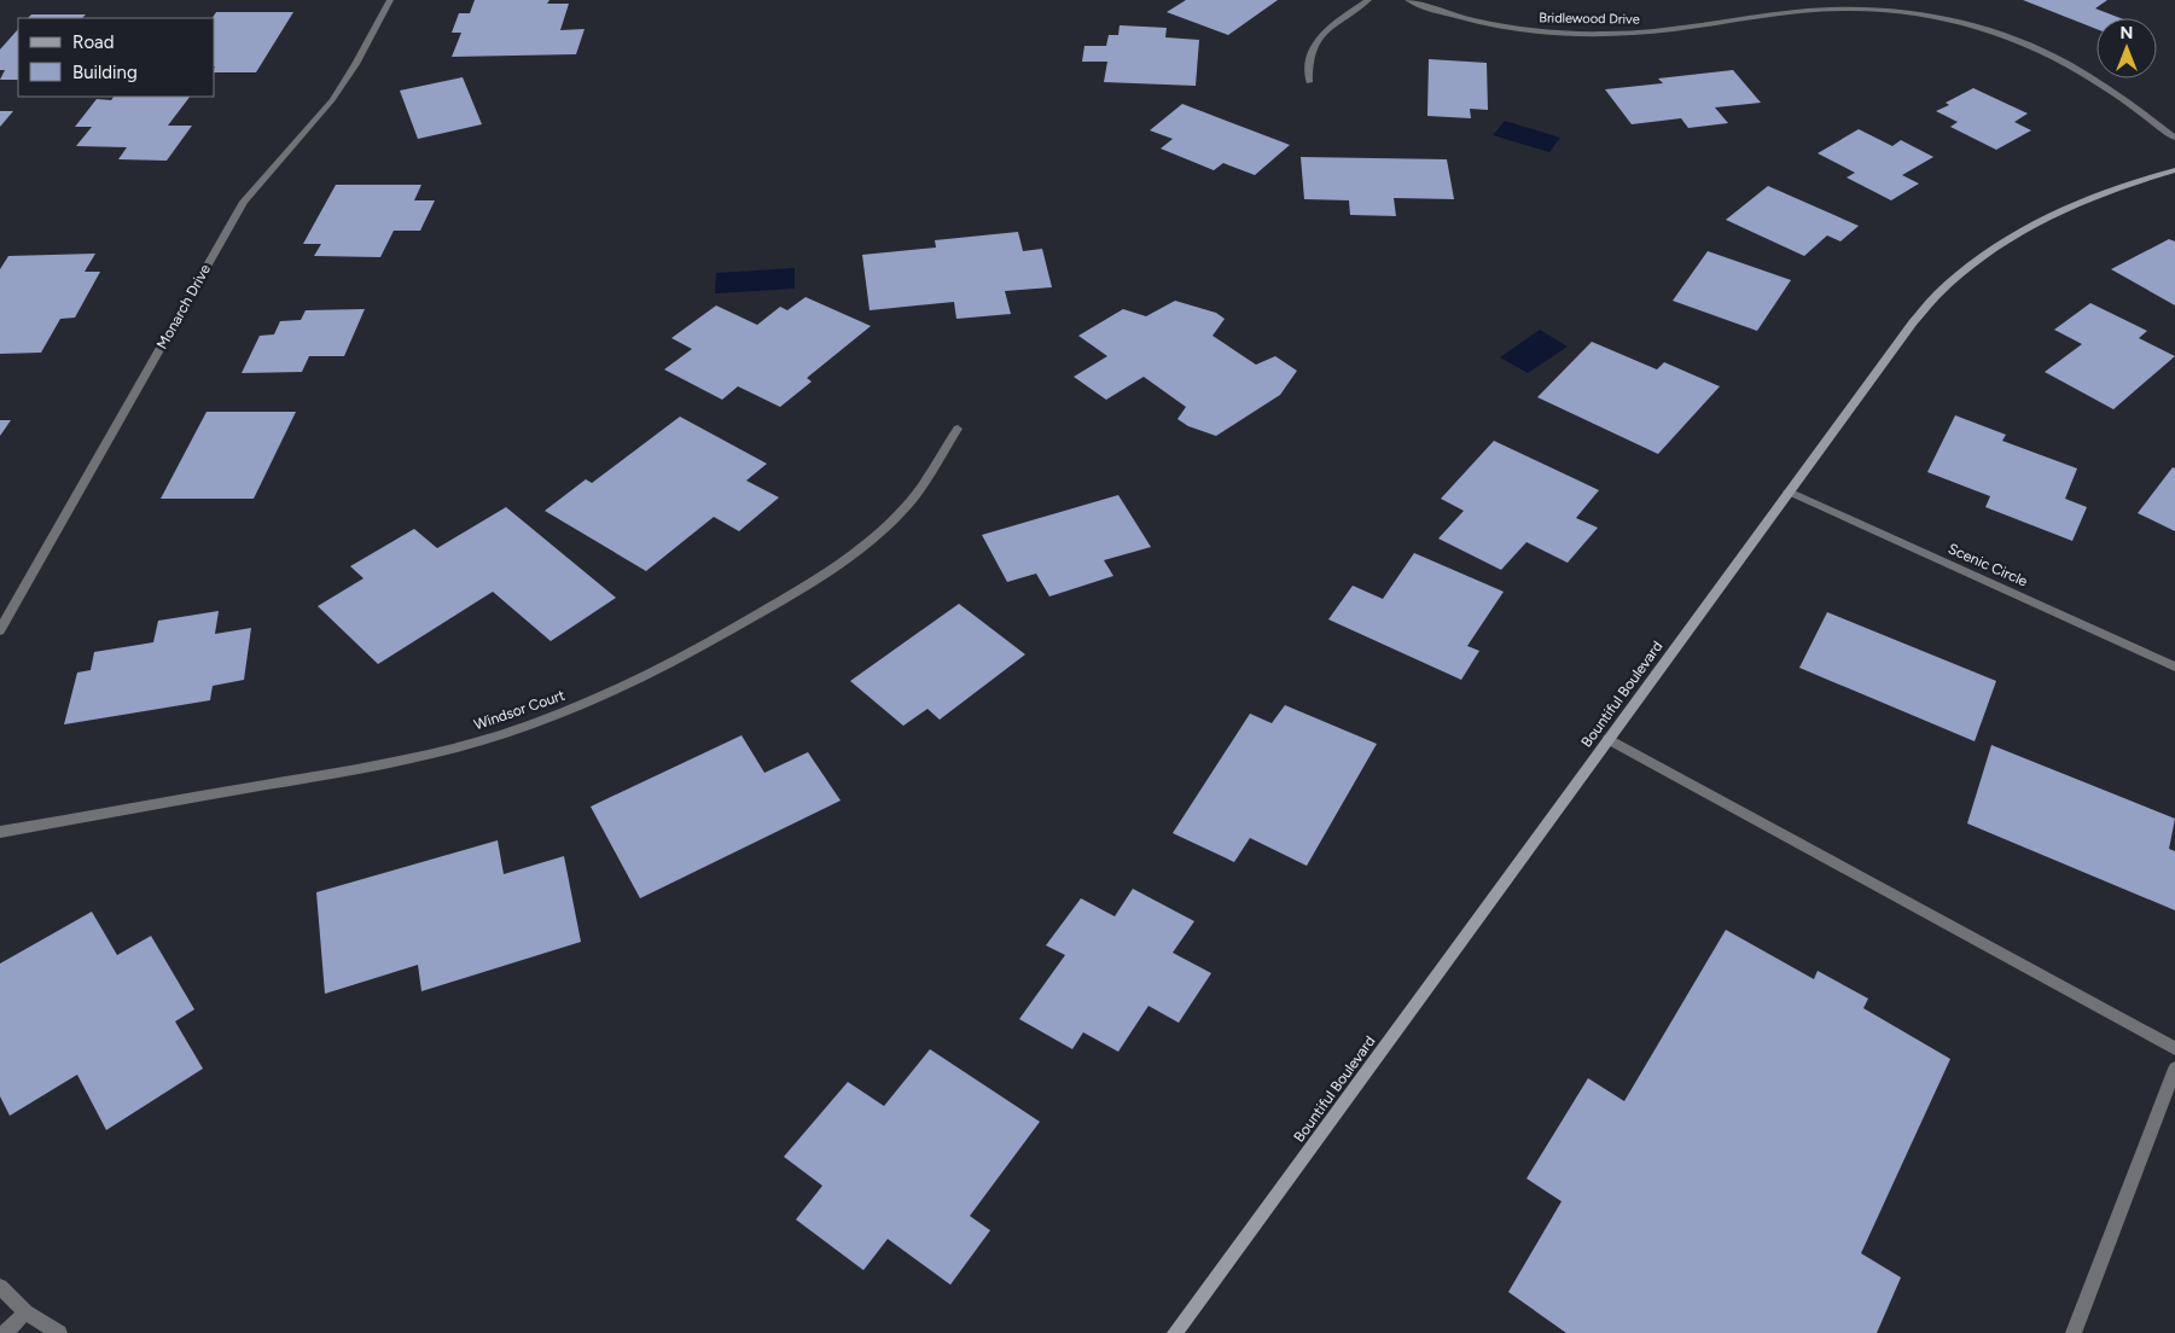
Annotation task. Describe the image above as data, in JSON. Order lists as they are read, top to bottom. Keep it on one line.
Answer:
{"streets":{"main road":["Bountiful Boulevard"],"street":["Bridlewood Drive","Monarch Drive","Scenic Circle","Windsor Court"]},"crossings":[["Scenic Circle","Bountiful Boulevard"]],"legend":["Road","Building"],"north":"top"}
